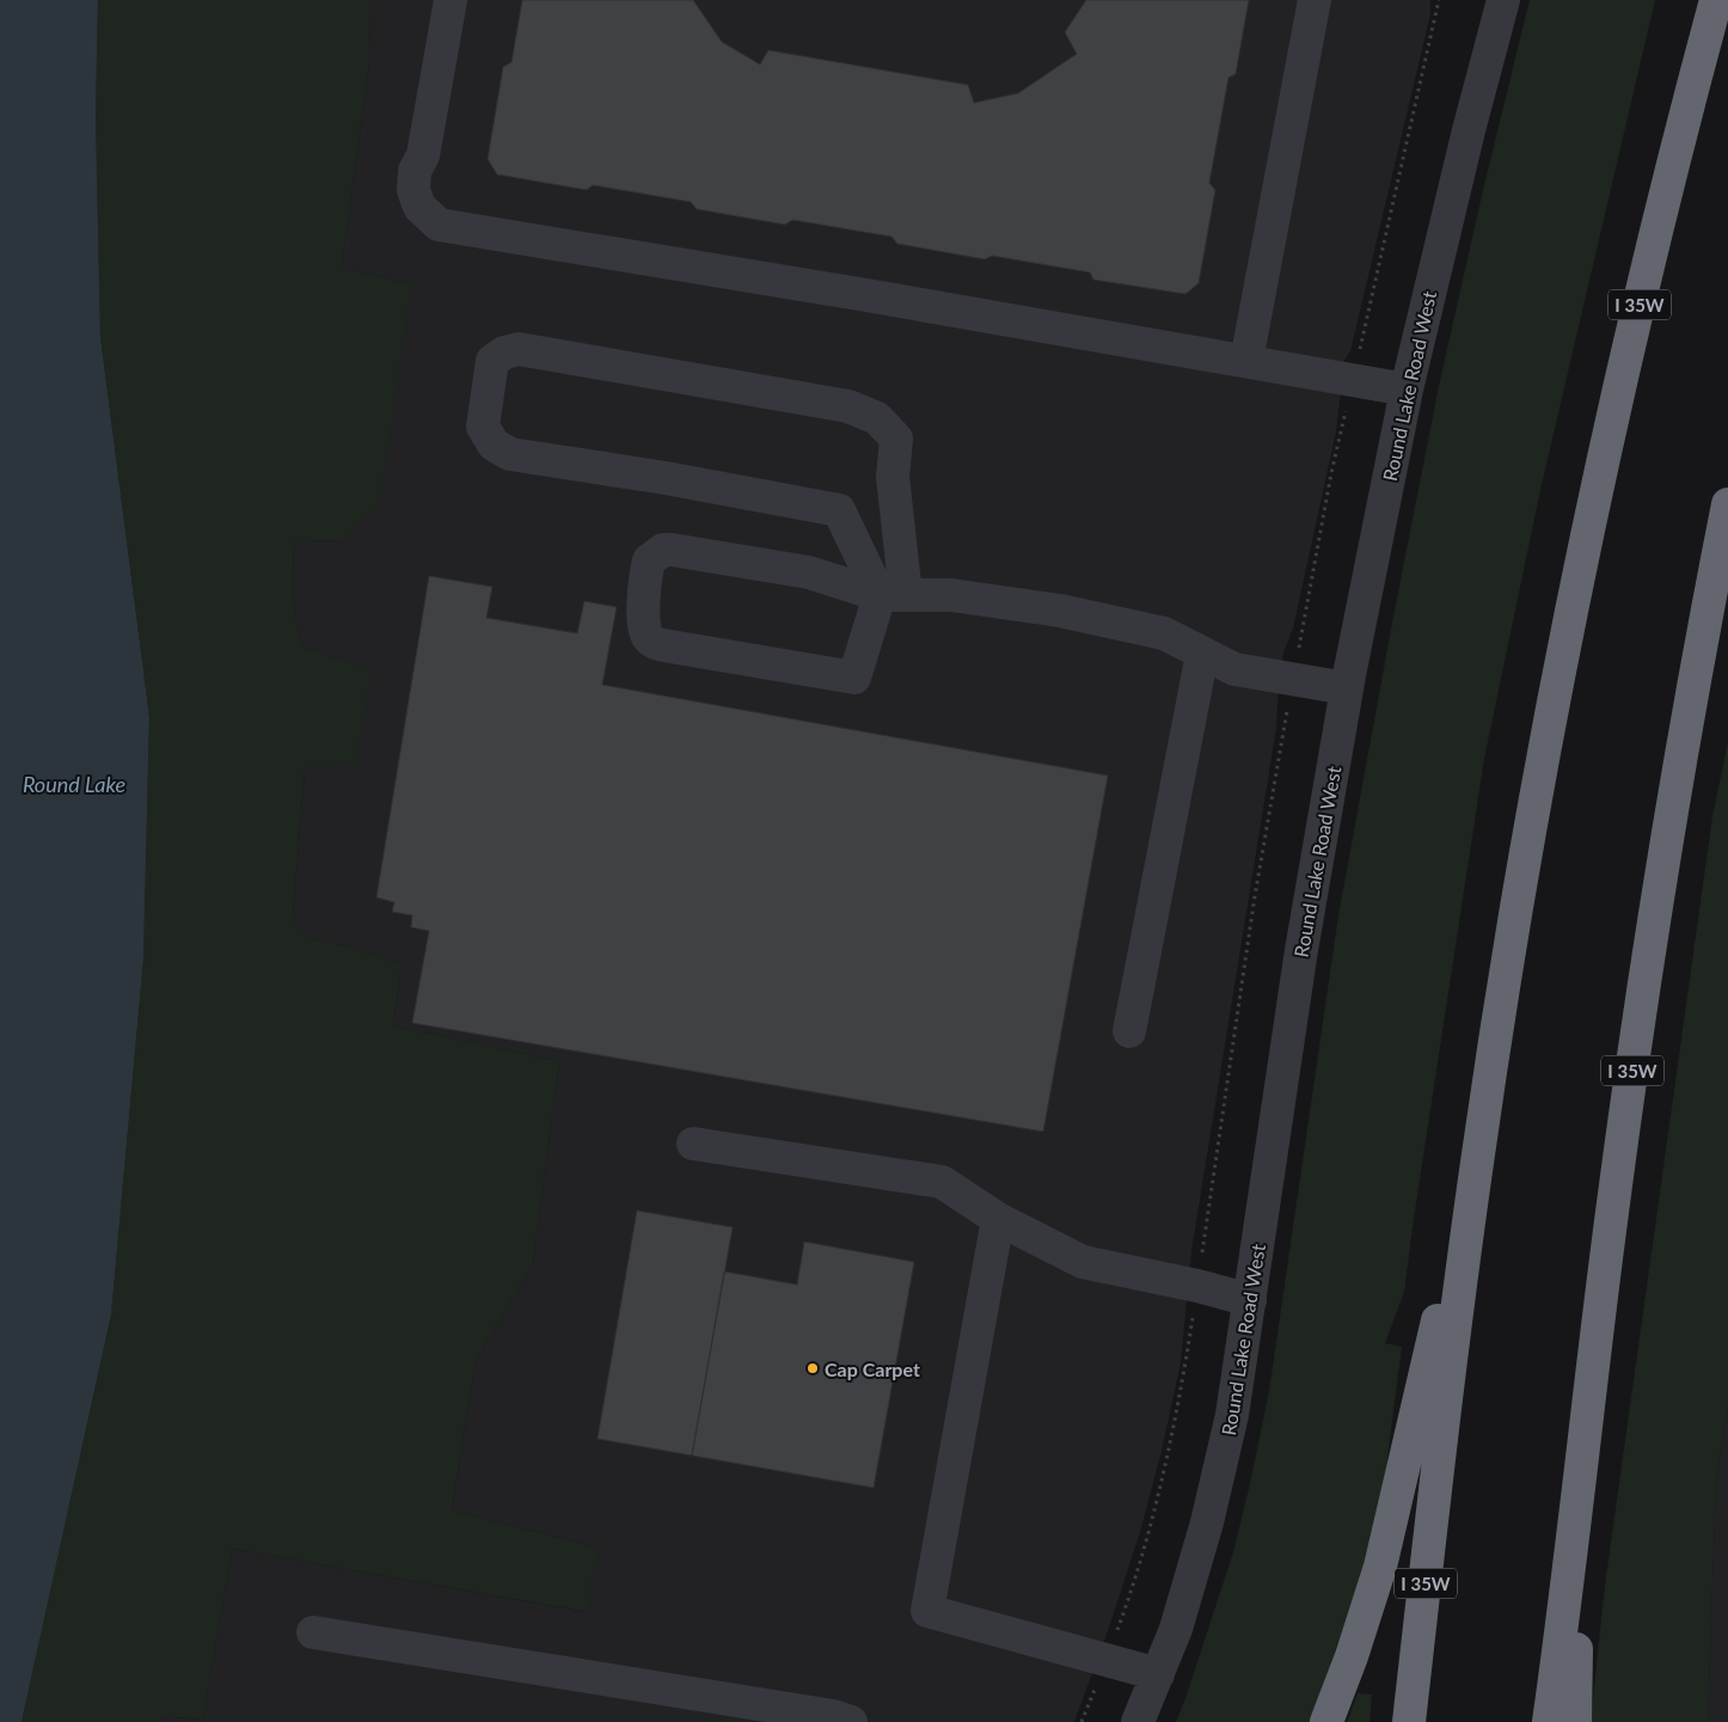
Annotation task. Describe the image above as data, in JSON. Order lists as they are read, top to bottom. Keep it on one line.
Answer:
{"streets":{"highway":["I 35W"],"street":["Round Lake Road West"]},"water":["Round Lake"],"places":["Cap Carpet"]}
